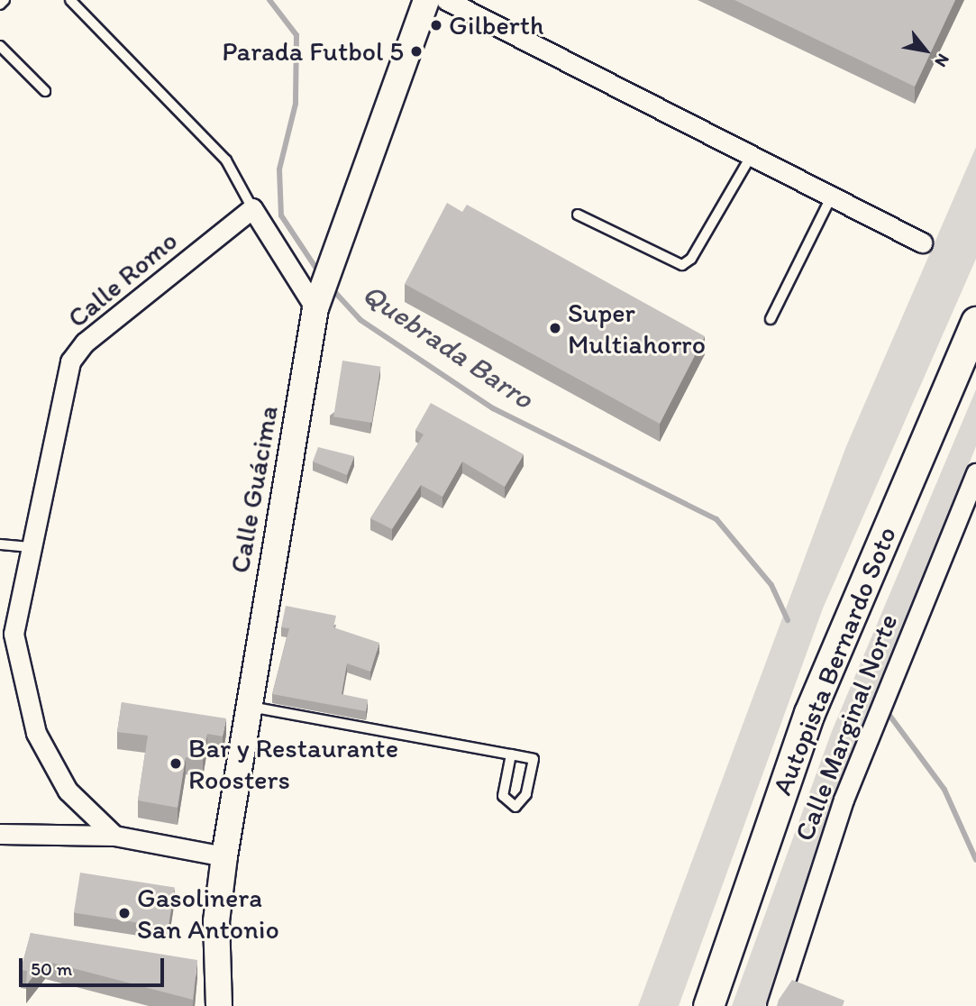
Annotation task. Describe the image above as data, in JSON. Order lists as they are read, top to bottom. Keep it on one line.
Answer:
{"streets":{"highway":["Autopista Bernardo Soto"],"main road":["Calle Guácima"],"street":["Calle Romo","Calle Marginal Norte"]},"water":["Quebrada Barro"],"places":["Gilberth","Parada Futbol 5","Super Multiahorro","Bar y Restaurante Roosters","Gasolinera San Antonio"],"scale_bar":"50 m","north":"bottom right"}
